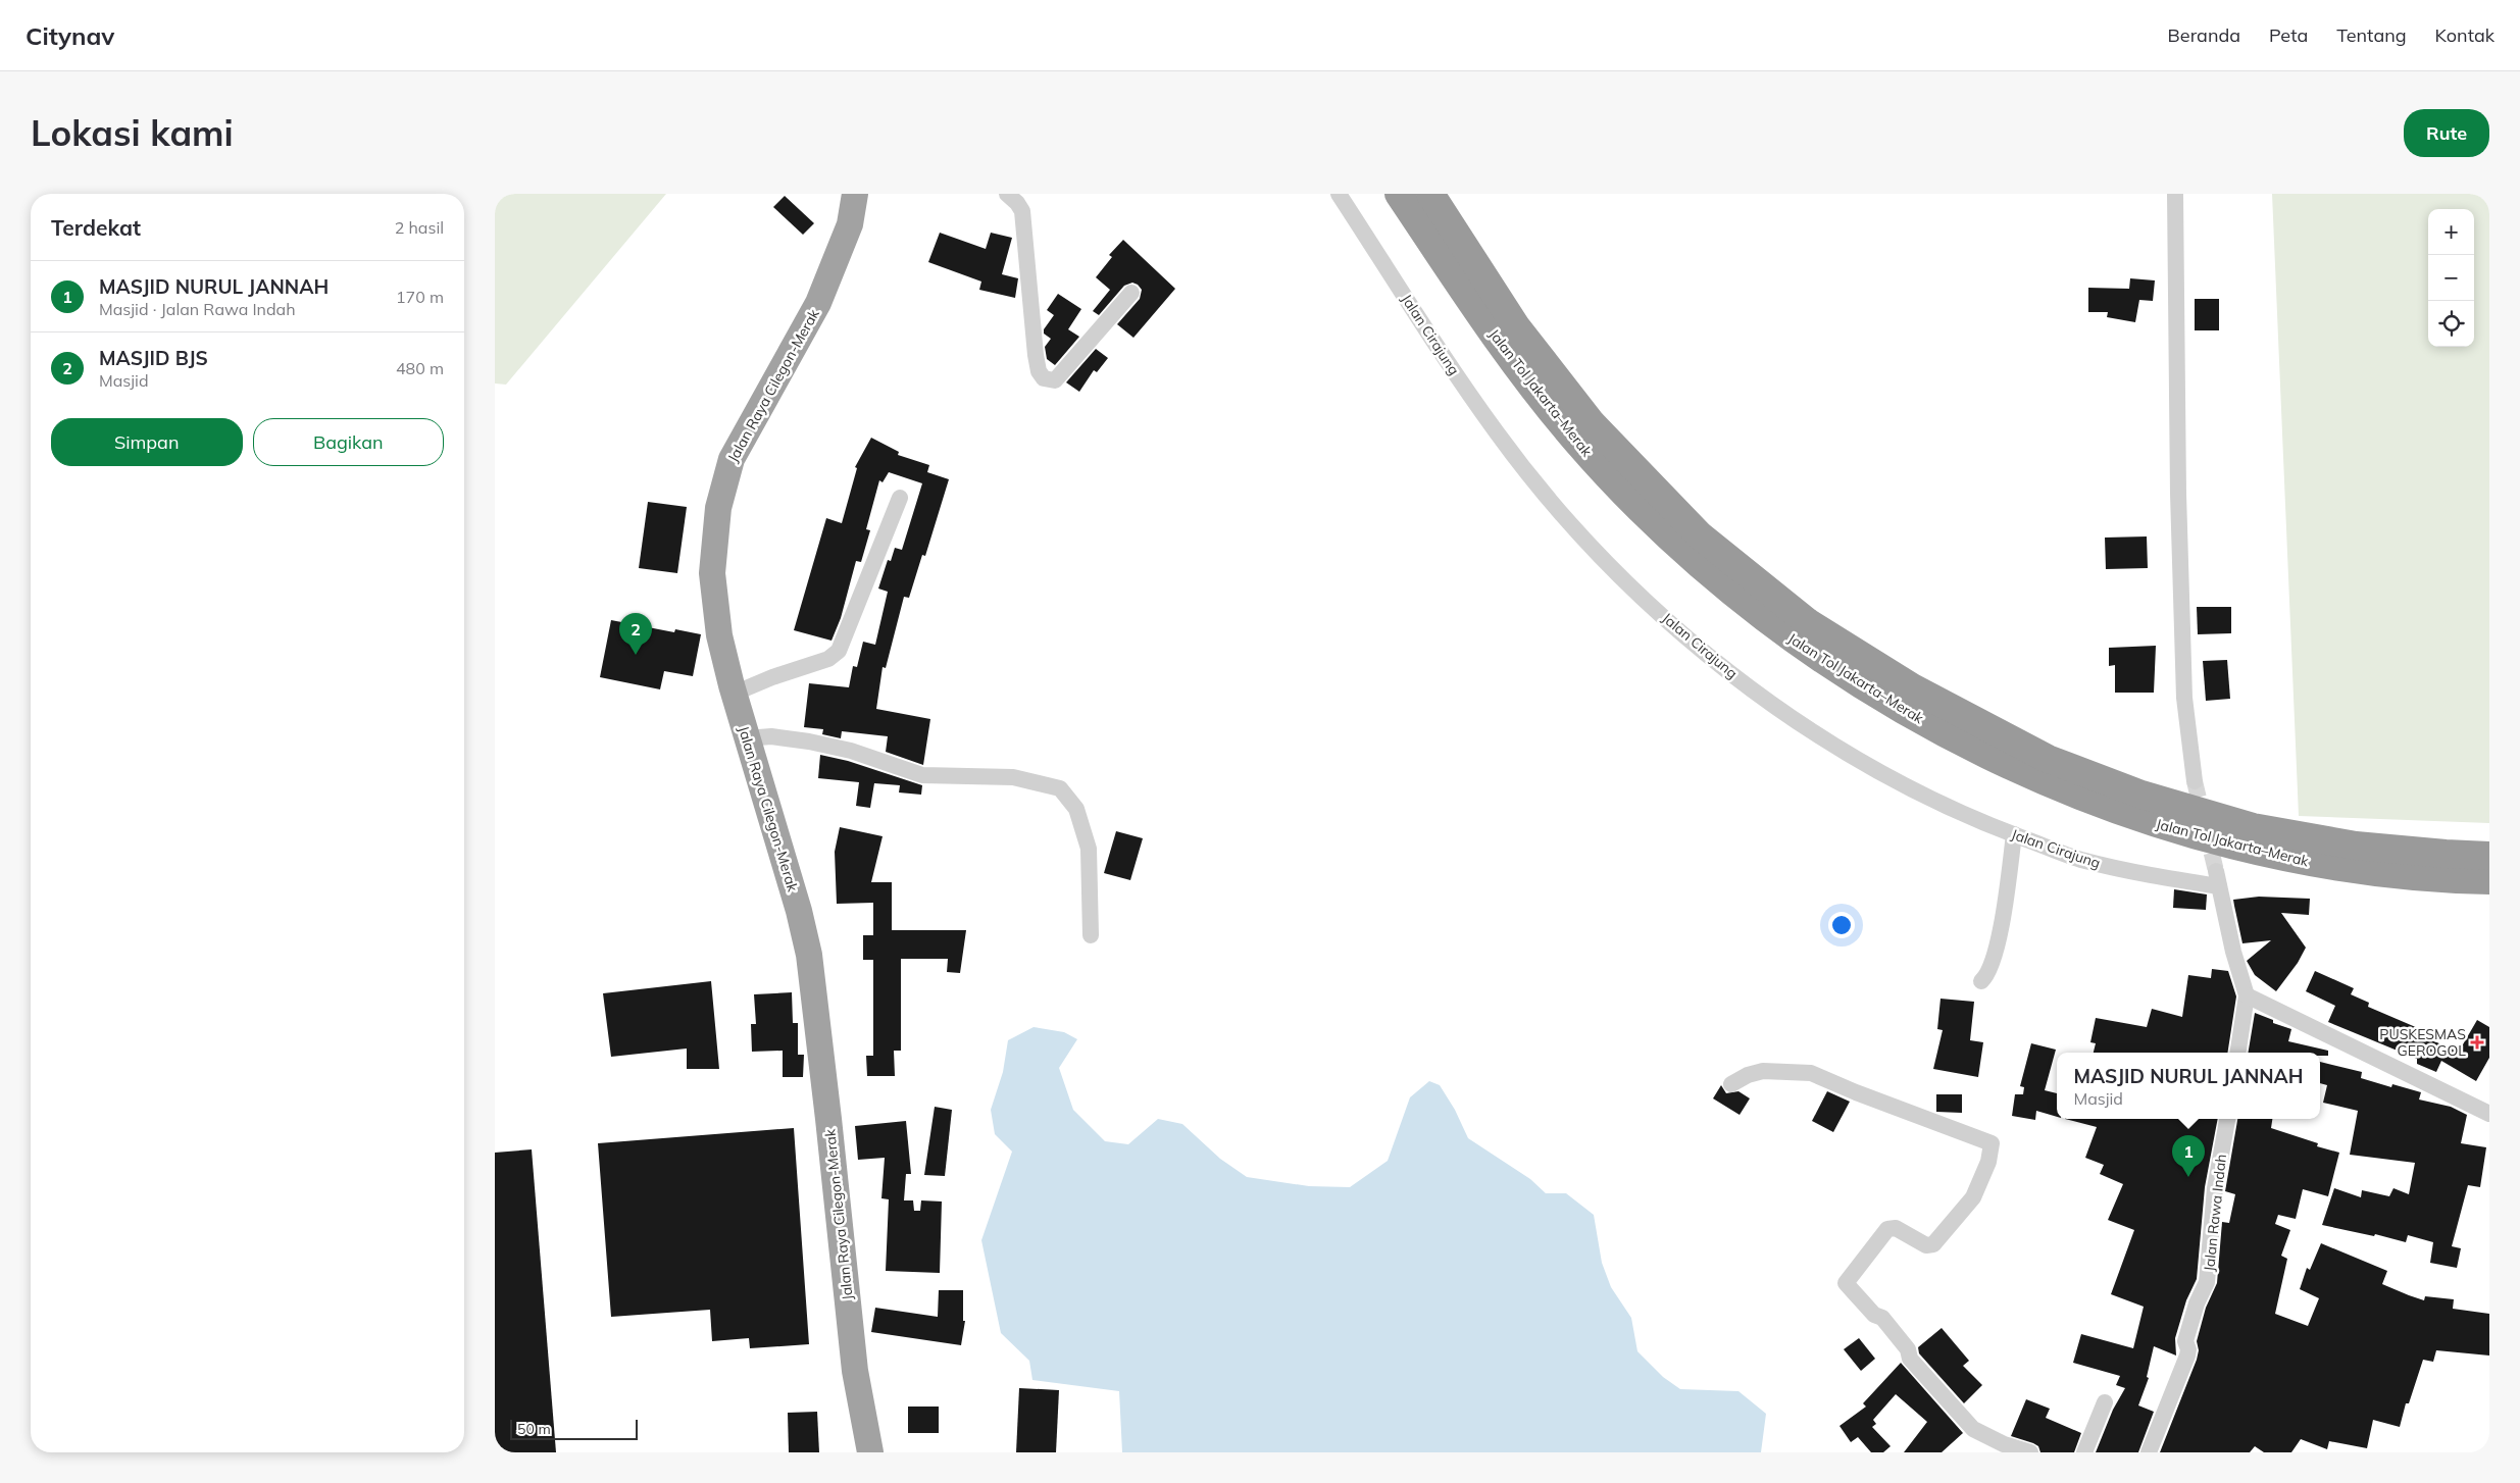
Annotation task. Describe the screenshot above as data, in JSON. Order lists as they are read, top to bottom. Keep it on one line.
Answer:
{"streets":{"highway":["Jalan Raya Cilegon-Merak","Jalan Tol Jakarta–Merak"],"street":["Jalan Cirajung","Jalan Rawa Indah"]},"places":{"health":["PUSKESMAS GEROGOL"]},"scale_bar":"50 m","page":{"header":"Citynav","nav":["Beranda","Peta","Tentang","Kontak"],"buttons":["Rute",["Simpan","Bagikan"]],"title":"Lokasi kami","heading":["Terdekat","2 hasil"],"map_buttons":["+","−"],"list":[{"mark":"1","name":"MASJID NURUL JANNAH","note":"Masjid · Jalan Rawa Indah","value":"170 m"},{"mark":"2","name":"MASJID BJS","note":"Masjid","value":"480 m"}],"pins":["2","1"],"popup":["MASJID NURUL JANNAH","Masjid"],"scale":"50 m"}}
